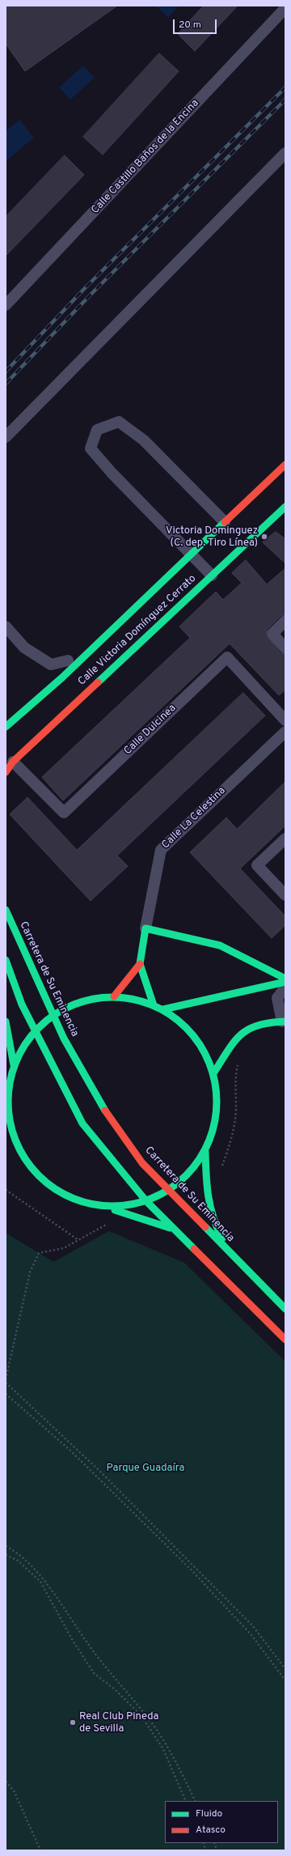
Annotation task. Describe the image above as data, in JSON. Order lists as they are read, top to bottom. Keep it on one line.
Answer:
{"streets":{"main road":["Calle Victoria Domínguez Cerrato","Carretera de Su Eminencia"],"street":["Calle Castillo Baños de la Encina","Calle Dulcinea","Calle La Celestina"]},"crossings":[["Calle Victoria Domínguez Cerrato","Calle Dulcinea"]],"parks":["Parque Guadaíra"],"places":["Victoria Dominguez (C. dep. Tiro Línea)","Real Club Pineda de Sevilla"],"legend":["Fluido","Atasco"],"scale_bar":"20 m"}
